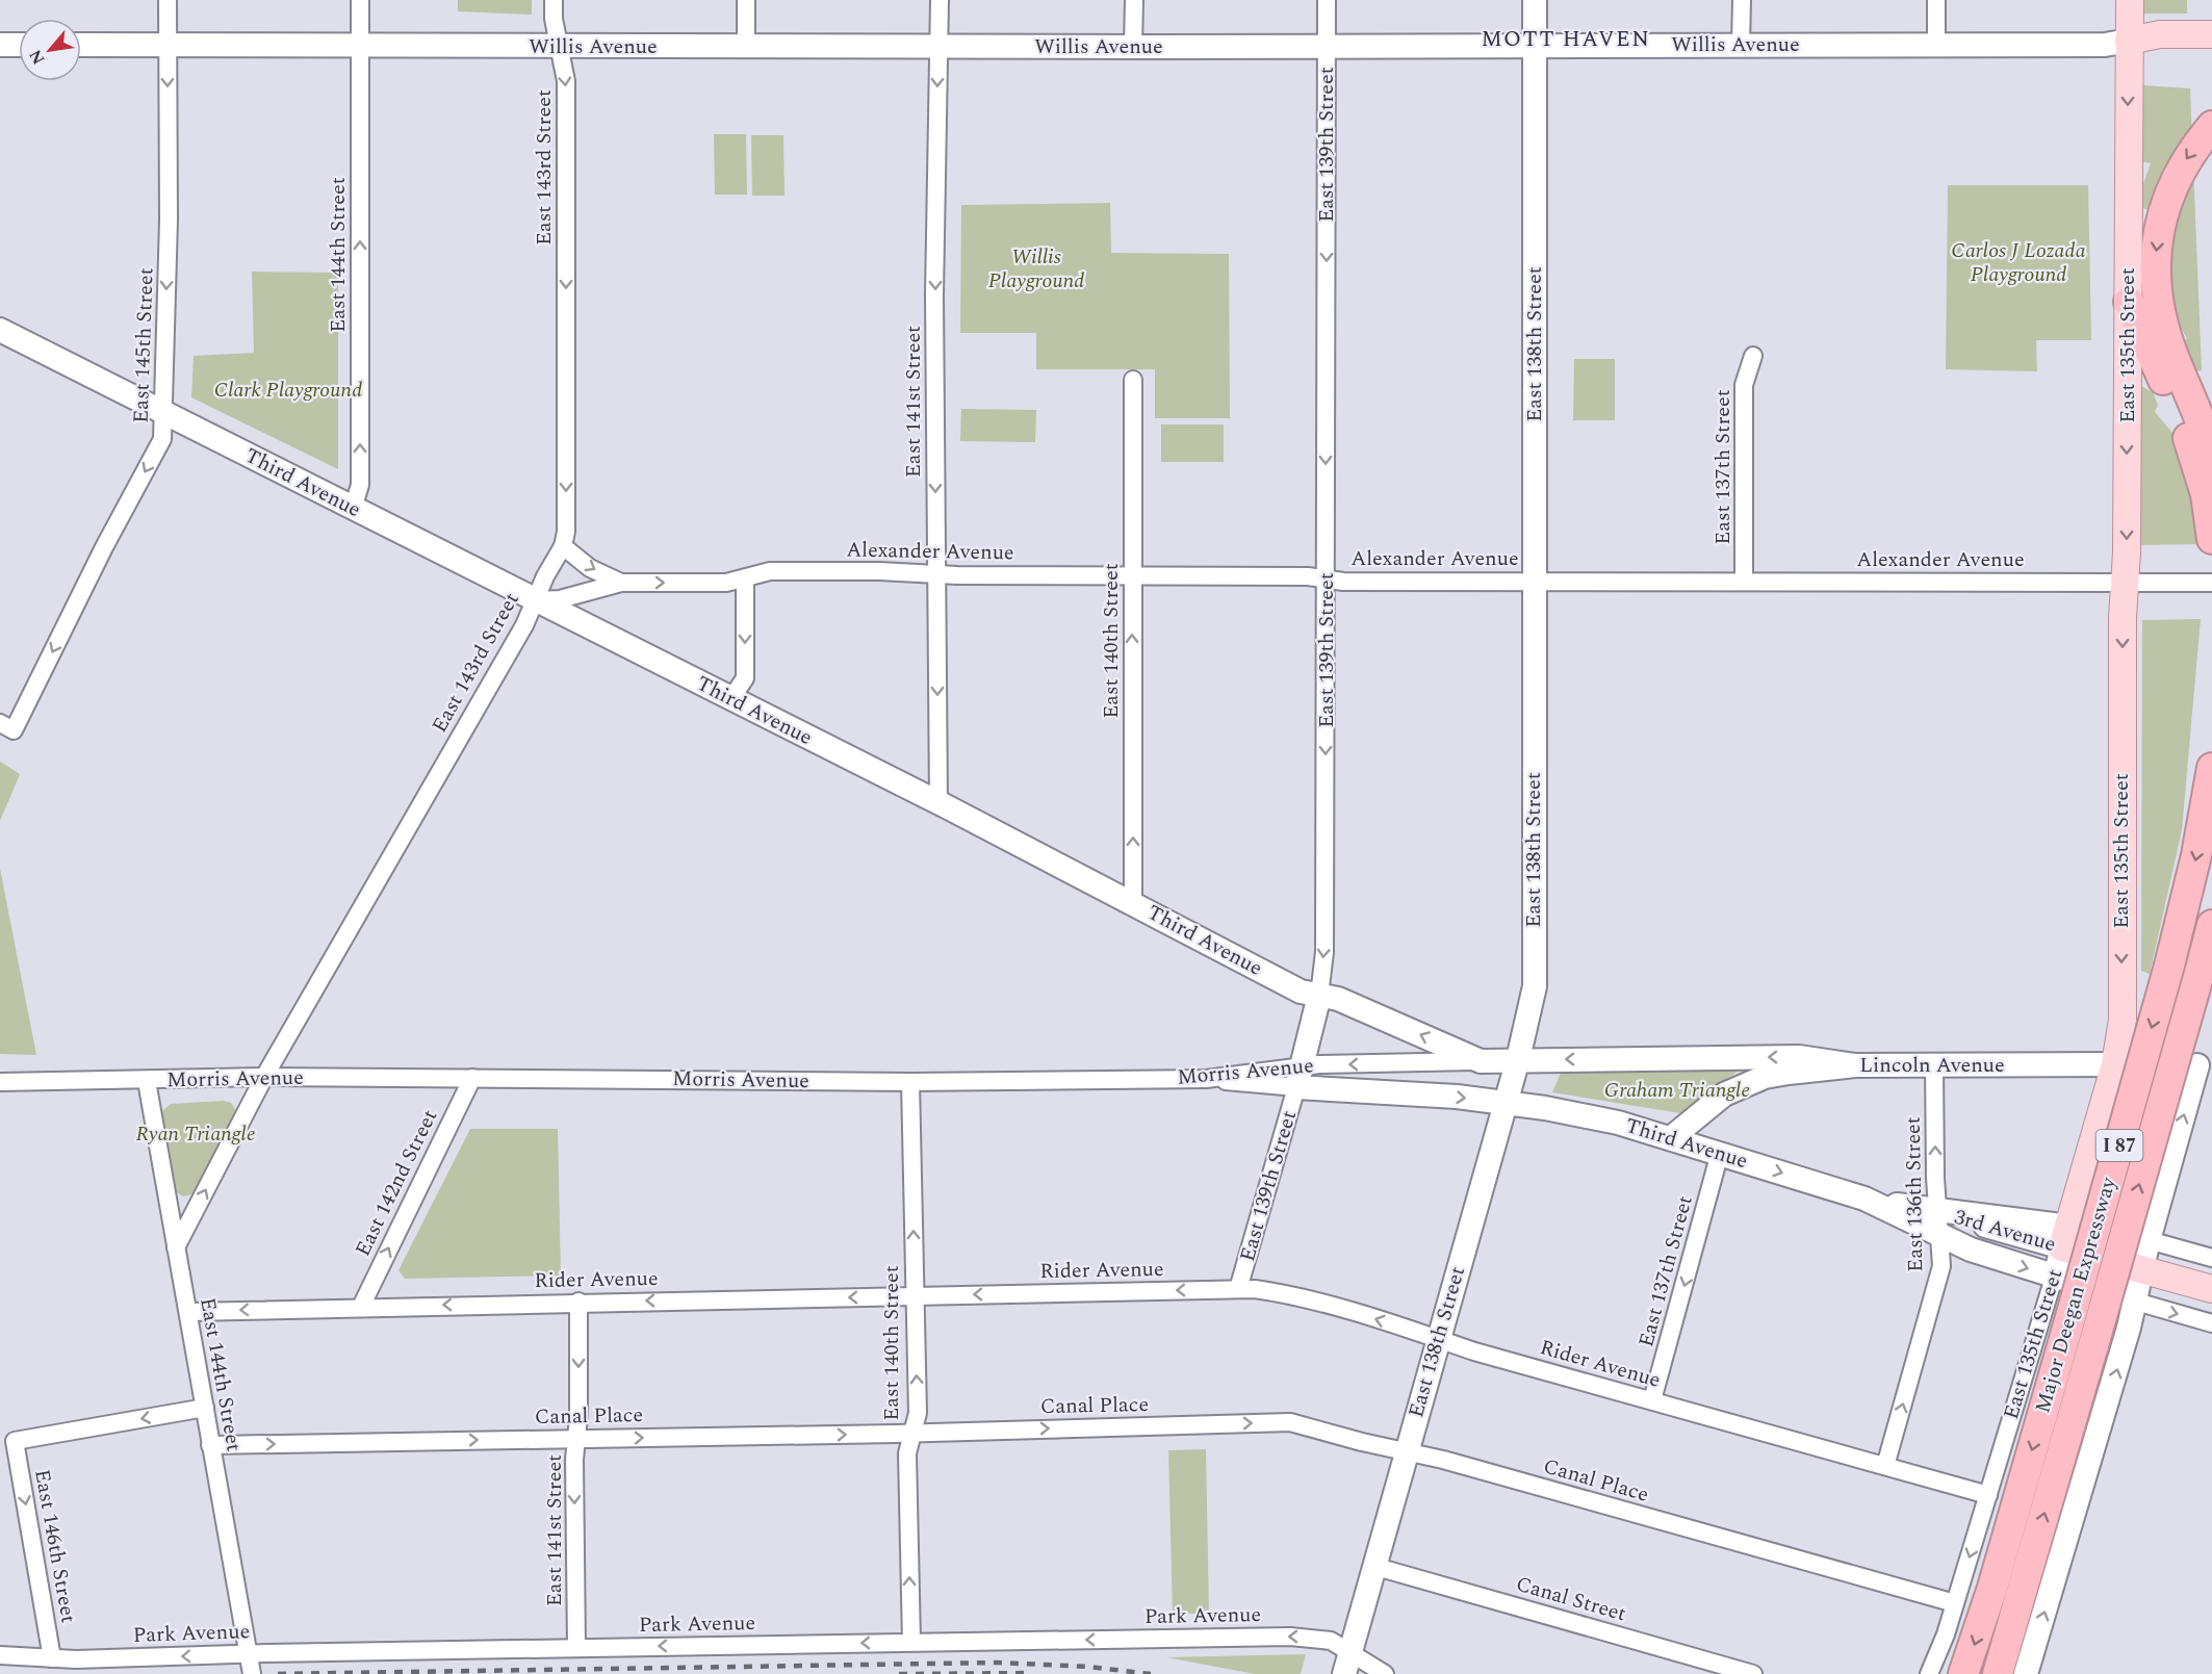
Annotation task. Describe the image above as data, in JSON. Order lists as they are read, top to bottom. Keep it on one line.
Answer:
{"streets":{"highway":["I 87","Major Deegan Expressway"],"main road":["Willis Avenue","East 139th Street","East 138th Street","East 135th Street","Third Avenue","Lincoln Avenue","Morris Avenue","3rd Avenue"],"street":["East 143rd Street","East 144th Street","East 145th Street","East 141st Street","East 137th Street","Alexander Avenue","East 140th Street","East 142nd Street","East 136th Street","Rider Avenue","Canal Place","East 146th Street","Canal Street","Park Avenue"]},"crossings":[["Willis Avenue","East 139th Street"],["Willis Avenue","East 143rd Street"],["Willis Avenue","East 144th Street"],["Willis Avenue","East 138th Street"],["Willis Avenue","East 145th Street"],["Willis Avenue","East 135th Street"],["Willis Avenue","East 141st Street"],["East 139th Street","Third Avenue"],["East 139th Street","Alexander Avenue"],["East 139th Street","Morris Avenue"],["East 139th Street","Rider Avenue"],["East 143rd Street","East 144th Street"],["East 143rd Street","Third Avenue"],["East 143rd Street","Alexander Avenue"],["East 143rd Street","Morris Avenue"],["East 144th Street","Third Avenue"],["East 144th Street","Morris Avenue"],["East 144th Street","Rider Avenue"],["East 144th Street","Canal Place"],["East 144th Street","East 146th Street"],["East 144th Street","Park Avenue"],["East 138th Street","Third Avenue"],["East 138th Street","Alexander Avenue"],["East 138th Street","Morris Avenue"],["East 138th Street","Rider Avenue"],["East 138th Street","Canal Place"],["East 138th Street","Canal Street"],["East 138th Street","Park Avenue"],["East 145th Street","Third Avenue"],["East 135th Street","Third Avenue"],["East 135th Street","Alexander Avenue"],["East 135th Street","Lincoln Avenue"],["East 135th Street","3rd Avenue"],["East 135th Street","Rider Avenue"],["East 135th Street","Canal Place"],["East 141st Street","Third Avenue"],["East 141st Street","Alexander Avenue"],["East 141st Street","Rider Avenue"],["East 141st Street","Canal Place"],["East 141st Street","Park Avenue"],["East 137th Street","Third Avenue"],["East 137th Street","Alexander Avenue"],["East 137th Street","Rider Avenue"],["Third Avenue","Alexander Avenue"],["Third Avenue","East 140th Street"],["Third Avenue","Lincoln Avenue"],["Third Avenue","Morris Avenue"],["Third Avenue","East 136th Street"],["Third Avenue","3rd Avenue"],["Alexander Avenue","East 140th Street"],["East 140th Street","Morris Avenue"],["East 140th Street","Rider Avenue"],["East 140th Street","Canal Place"],["East 140th Street","Park Avenue"],["Lincoln Avenue","East 136th Street"],["Morris Avenue","East 142nd Street"],["East 142nd Street","Rider Avenue"],["East 136th Street","3rd Avenue"],["East 136th Street","Rider Avenue"],["East 146th Street","Park Avenue"]],"one_way":["East 139th Street","East 144th Street","East 145th Street","East 135th Street","East 141st Street","East 137th Street","East 140th Street","East 142nd Street","East 136th Street","Rider Avenue","Canal Place","Park Avenue"],"districts":["MOTT HAVEN"],"parks":["Carlos J Lozada Playground","Willis Playground","Clark Playground","Graham Triangle","Ryan Triangle"],"north":"bottom left"}
